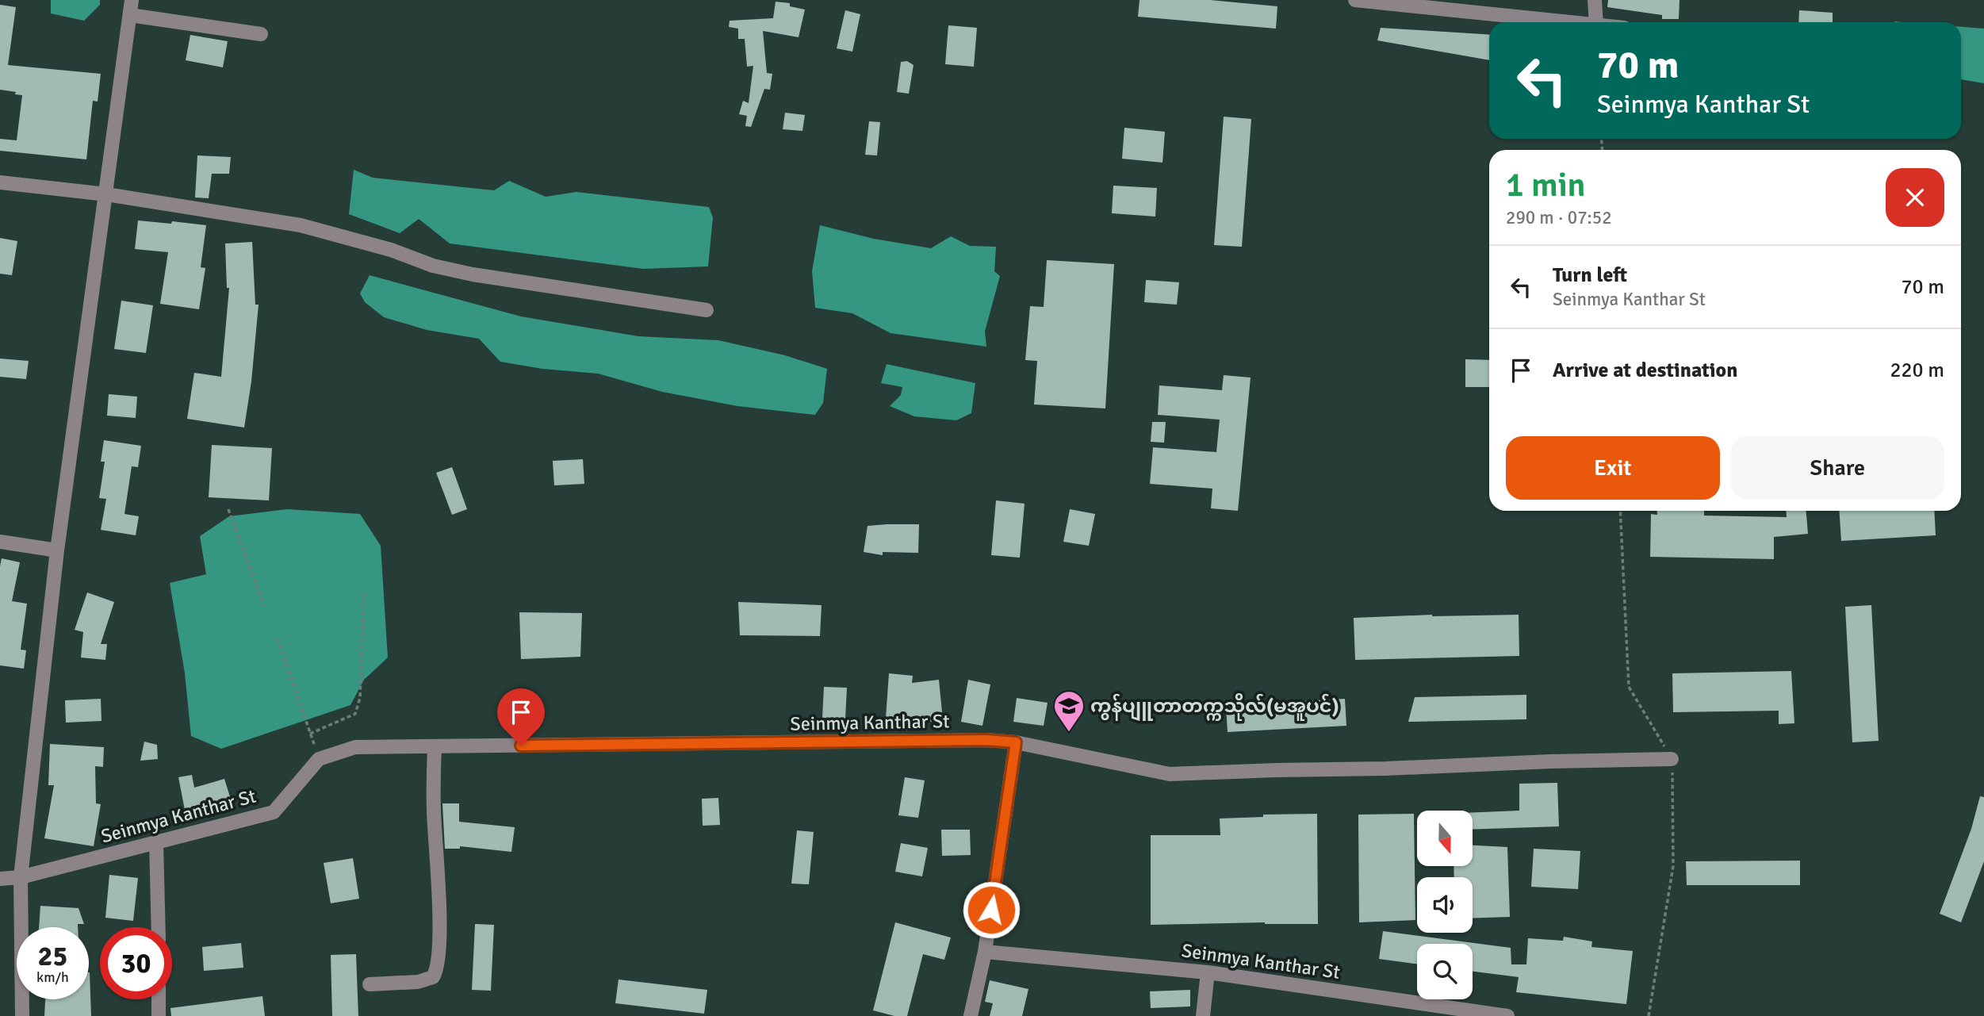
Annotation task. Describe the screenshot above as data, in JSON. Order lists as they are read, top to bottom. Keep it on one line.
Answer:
{"streets":{"street":["Seinmya Kanthar St"]},"places":{"school or university":["ကွန်ပျူတာတက္ကသိုလ်(မအူပင်)"]},"north":"bottom","page":{"turn":["70 m","Seinmya Kanthar St"],"heading":["1 min","290 m · 07:52"],"list":[{"name":"Turn left","note":"Seinmya Kanthar St","value":"70 m"},{"name":"Arrive at destination","value":"220 m"}],"buttons":["Exit","Share"],"speed":"25 km/h","limit":"30"}}
